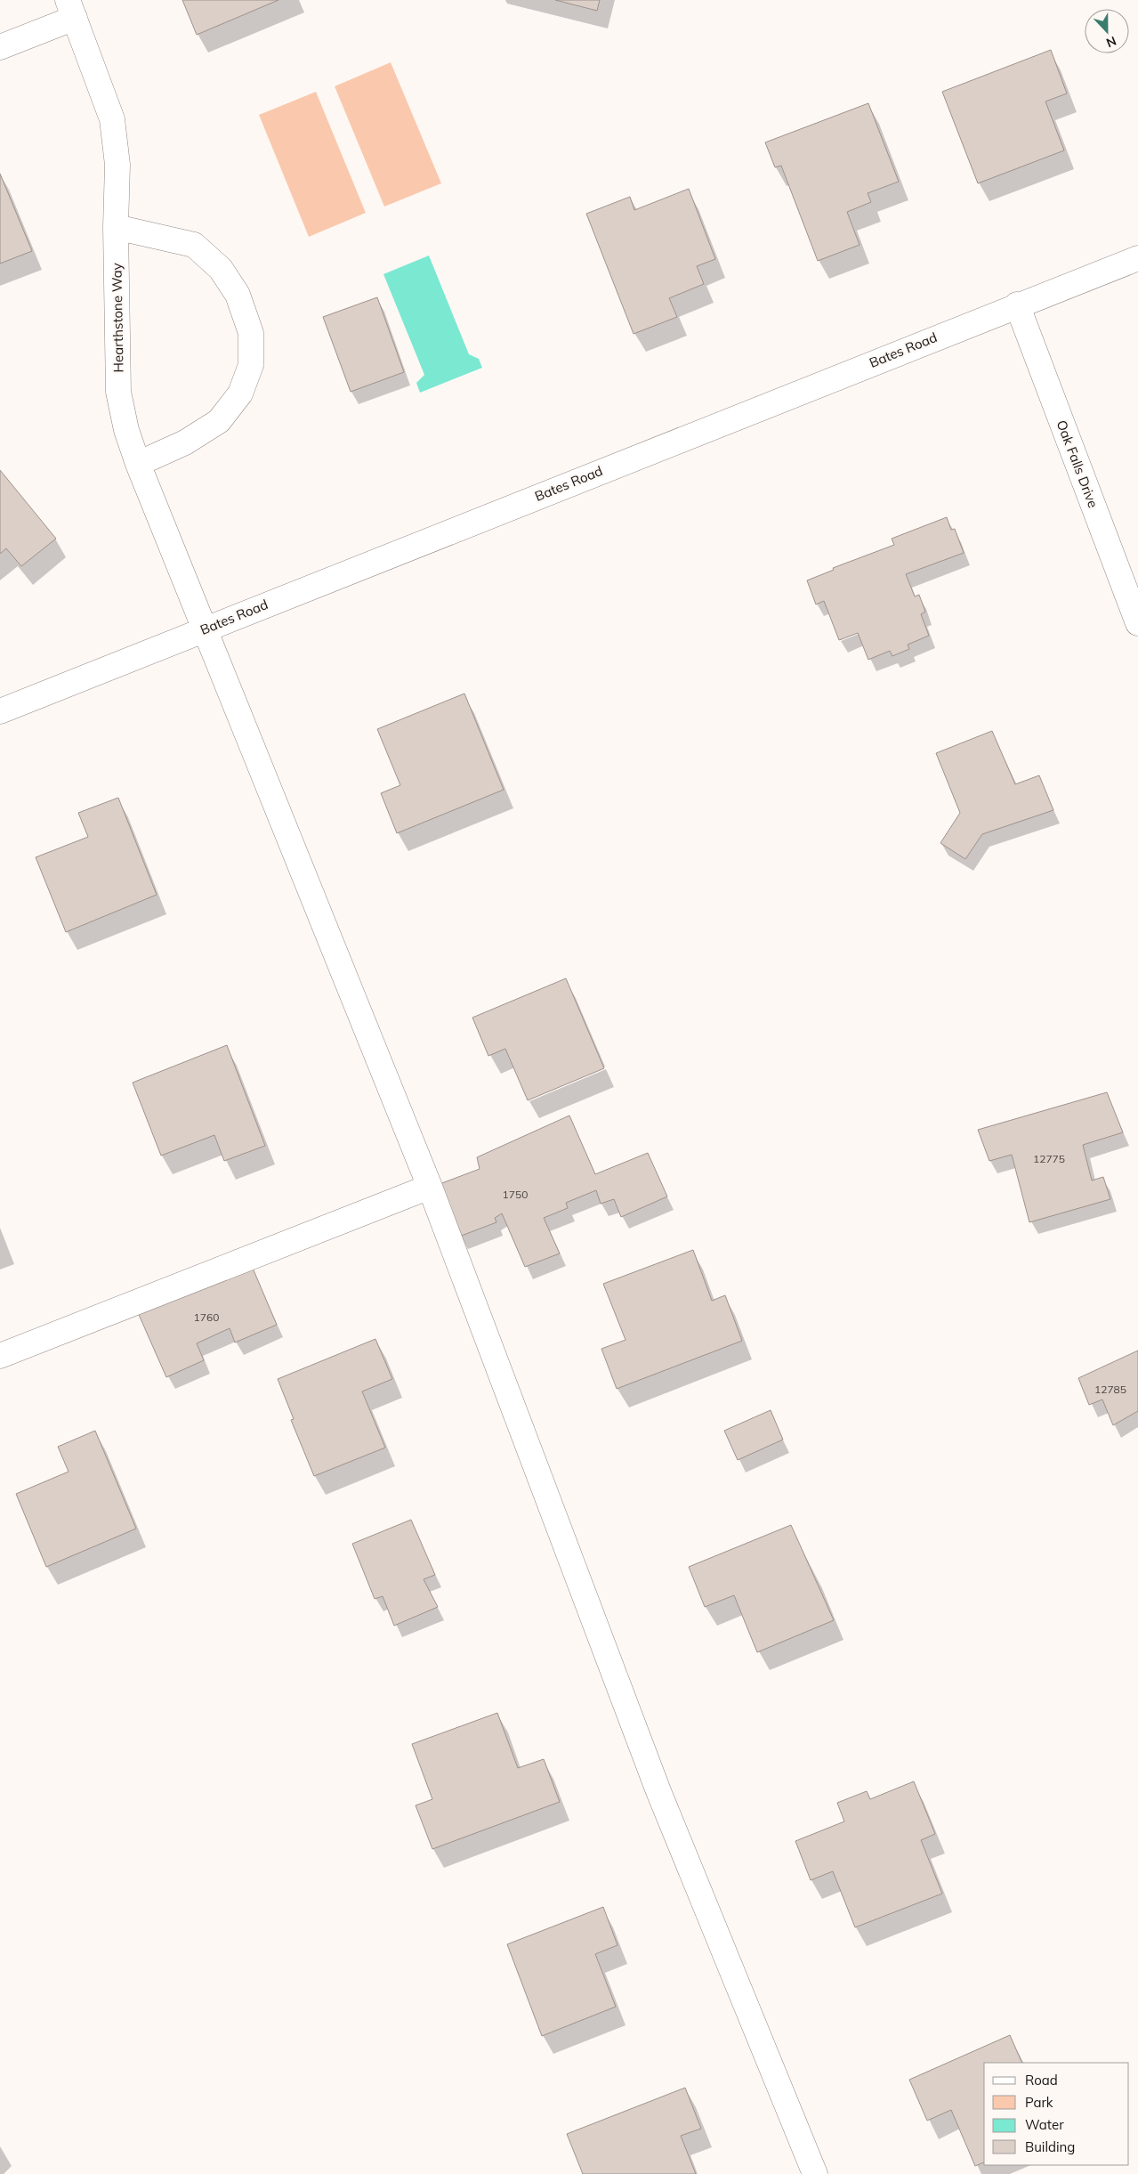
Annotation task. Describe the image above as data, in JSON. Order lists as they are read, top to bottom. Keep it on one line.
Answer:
{"streets":{"street":["Hearthstone Way","Bates Road","Oak Falls Drive"]},"crossings":[["Hearthstone Way","Bates Road"],["Bates Road","Oak Falls Drive"]],"house_numbers":["12775","1750","1760","12785"],"legend":["Road","Park","Water","Building"],"north":"bottom"}
